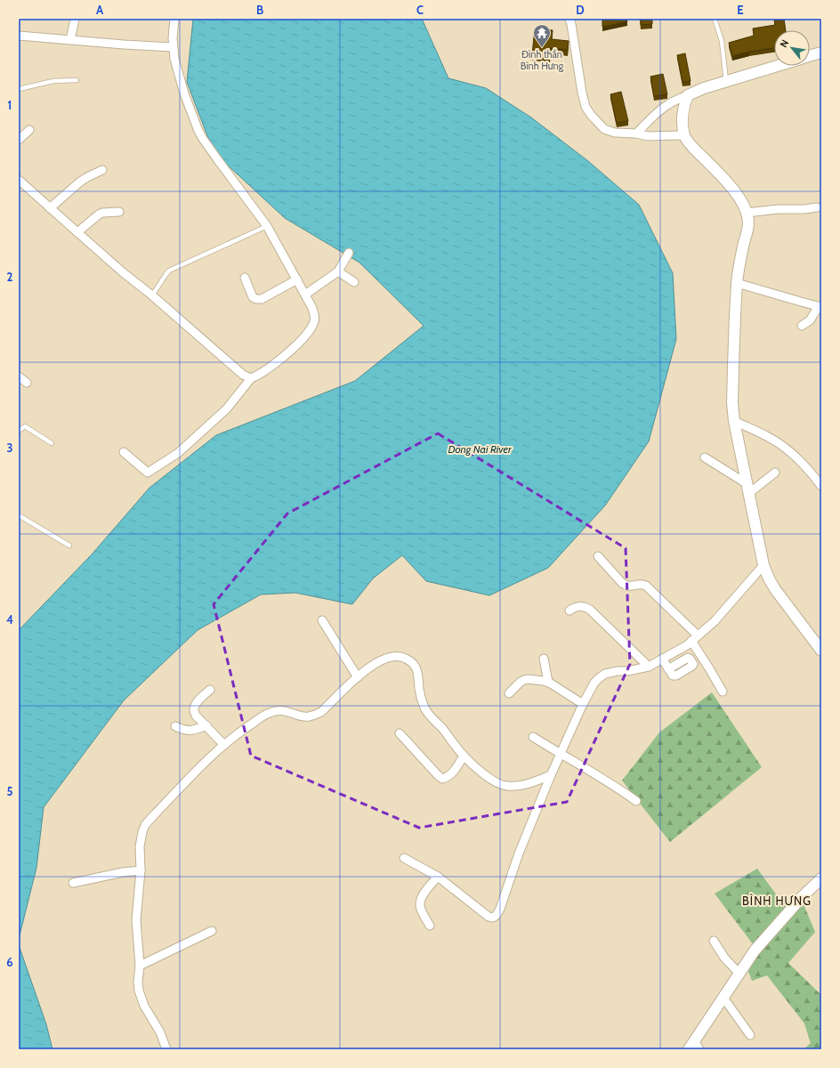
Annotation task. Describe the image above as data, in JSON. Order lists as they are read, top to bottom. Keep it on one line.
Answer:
{"districts":["BÌNH HƯNG"],"water":["Dong Nai River"],"places":{"temple":["Đình thần Bình Hưng"]},"north":"top left","grid":{"columns":["A","B","C","D","E"],"rows":["1","2","3","4","5","6"]}}
